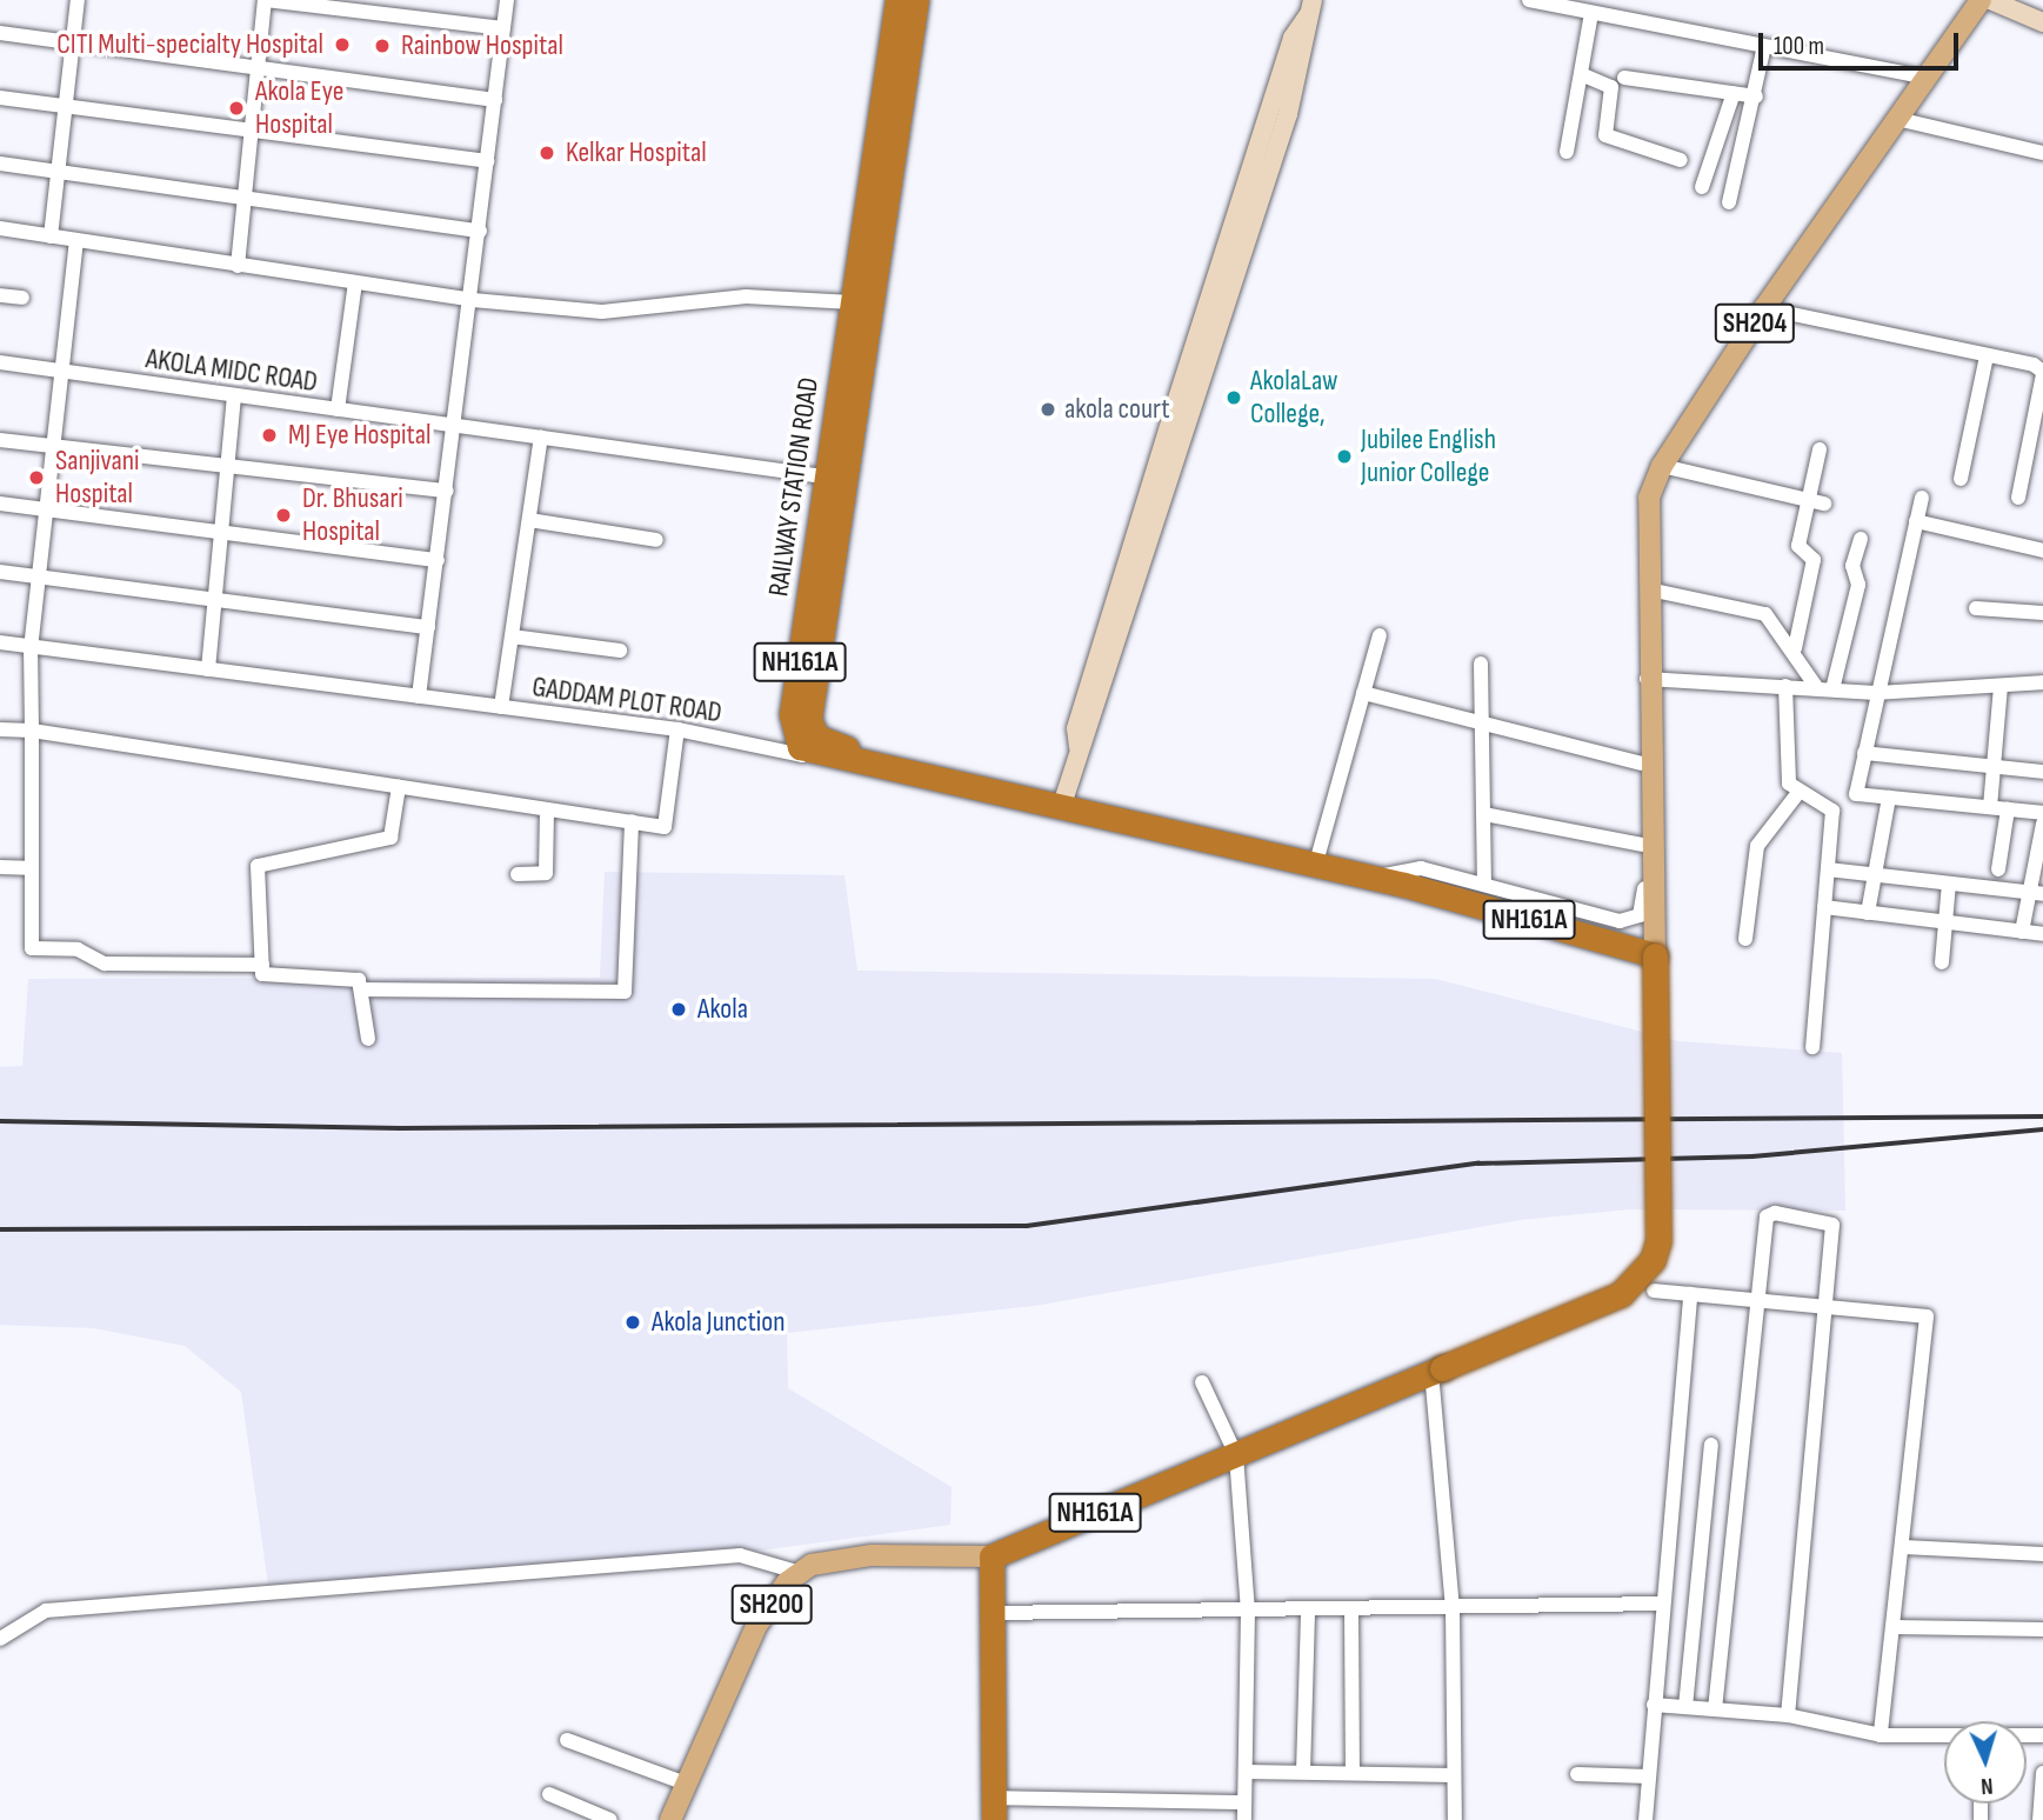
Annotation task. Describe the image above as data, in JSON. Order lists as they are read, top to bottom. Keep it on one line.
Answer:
{"streets":{"highway":["RAILWAY STATION ROAD","NH161A"],"main road":["SH204","SH200"],"street":["AKOLA MIDC ROAD","GADDAM PLOT ROAD"]},"crossings":[["SH204","NH161A"],["AKOLA MIDC ROAD","RAILWAY STATION ROAD"],["RAILWAY STATION ROAD","NH161A"],["RAILWAY STATION ROAD","GADDAM PLOT ROAD"],["NH161A","GADDAM PLOT ROAD"],["NH161A","SH200"]],"places":["CITI Multi-specialty Hospital","Rainbow Hospital","Akola Eye Hospital","Kelkar Hospital","AkolaLaw College,","akola court","MJ Eye Hospital","Jubilee English Junior College","Sanjivani Hospital","Dr. Bhusari Hospital","Akola","Akola Junction"],"scale_bar":"100 m","north":"bottom"}
